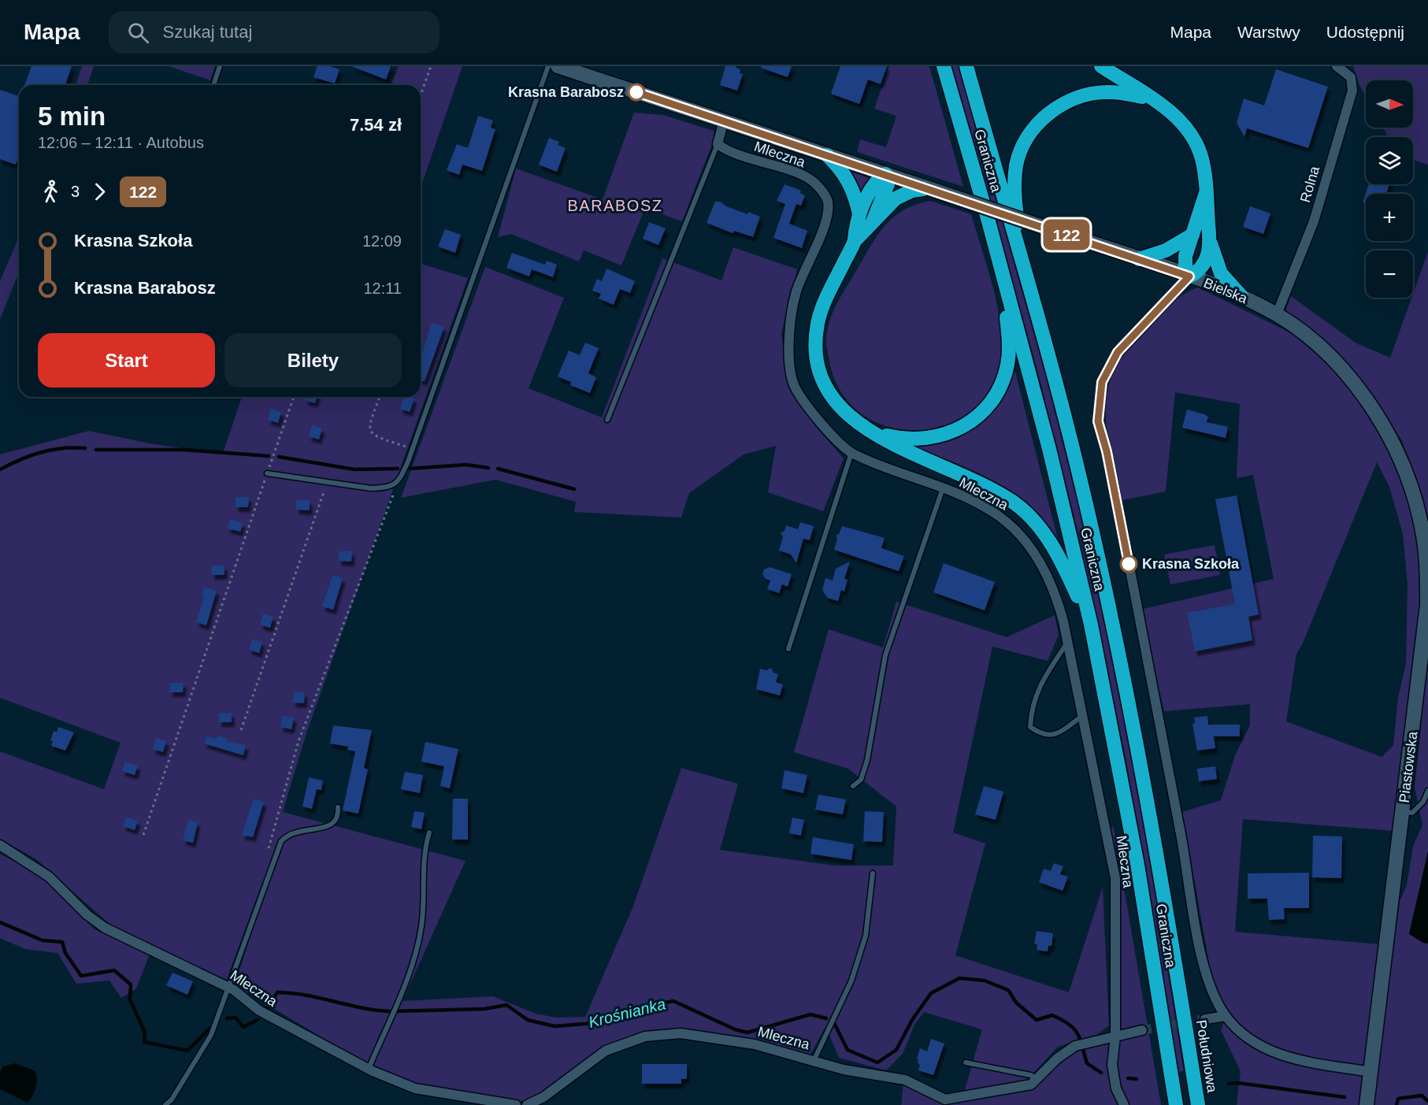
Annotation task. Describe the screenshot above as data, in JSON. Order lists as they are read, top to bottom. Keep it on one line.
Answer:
{"streets":{"highway":["Graniczna","Południowa"],"main road":["Bielska","Piastowska"],"street":["Mleczna","Rolna"]},"crossings":[["Graniczna","Południowa"],["Rolna","Bielska"],["Bielska","Piastowska"]],"districts":["BARABOSZ"],"water":["Krośnianka"],"places":["Krasna Barabosz","Krasna Szkoła"],"lines":["bus line 122"],"north":"right","page":{"header":"Mapa","search":"Szukaj tutaj","nav":["Mapa","Warstwy","Udostępnij"],"on_map":"122","map_buttons":["+","−"],"heading":["5 min","12:06 – 12:11 · Autobus","7.54 zł"],"legs":["3","122"],"list":[{"name":"Krasna Szkoła","value":"12:09"},{"name":"Krasna Barabosz","value":"12:11"}],"buttons":["Start","Bilety"]}}
